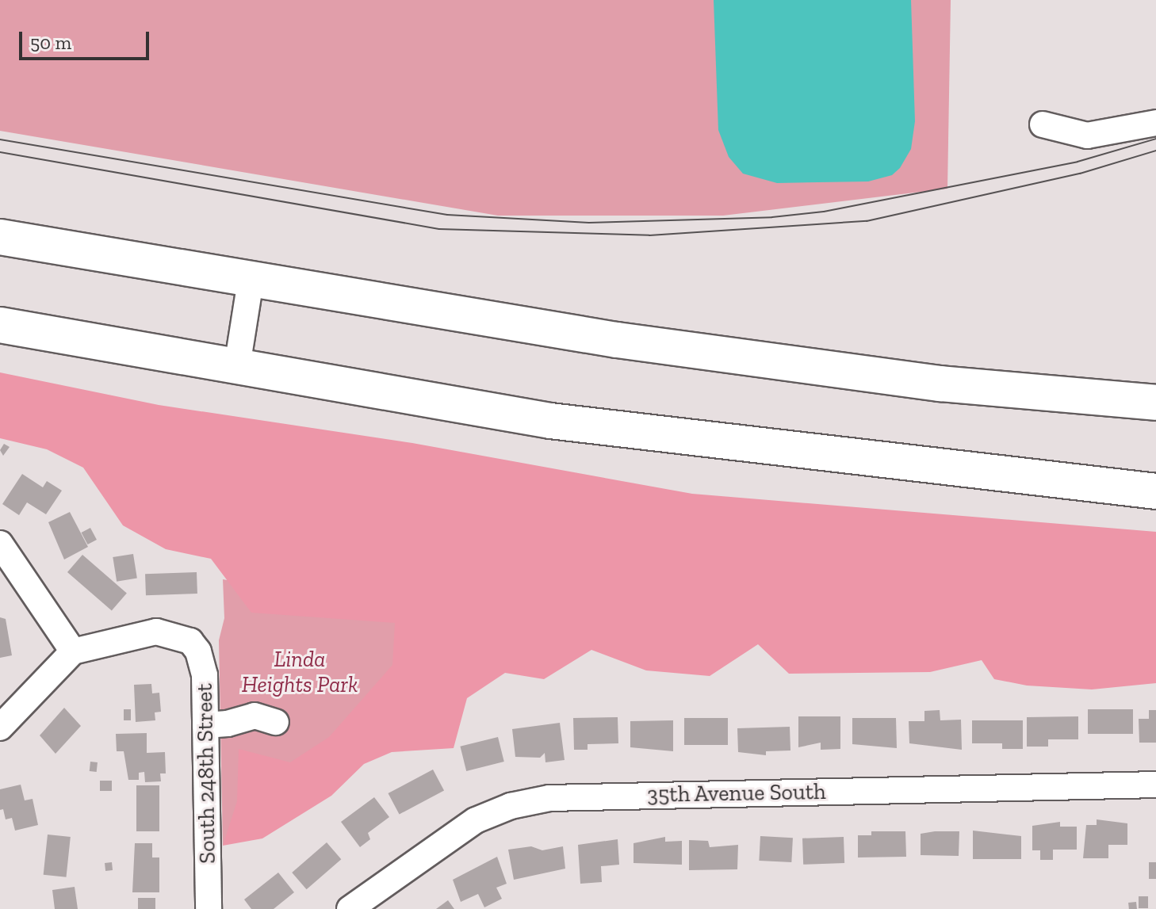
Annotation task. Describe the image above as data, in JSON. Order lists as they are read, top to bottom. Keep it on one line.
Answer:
{"streets":{"street":["South 248th Street","35th Avenue South"]},"parks":["Linda Heights Park"],"scale_bar":"50 m"}
